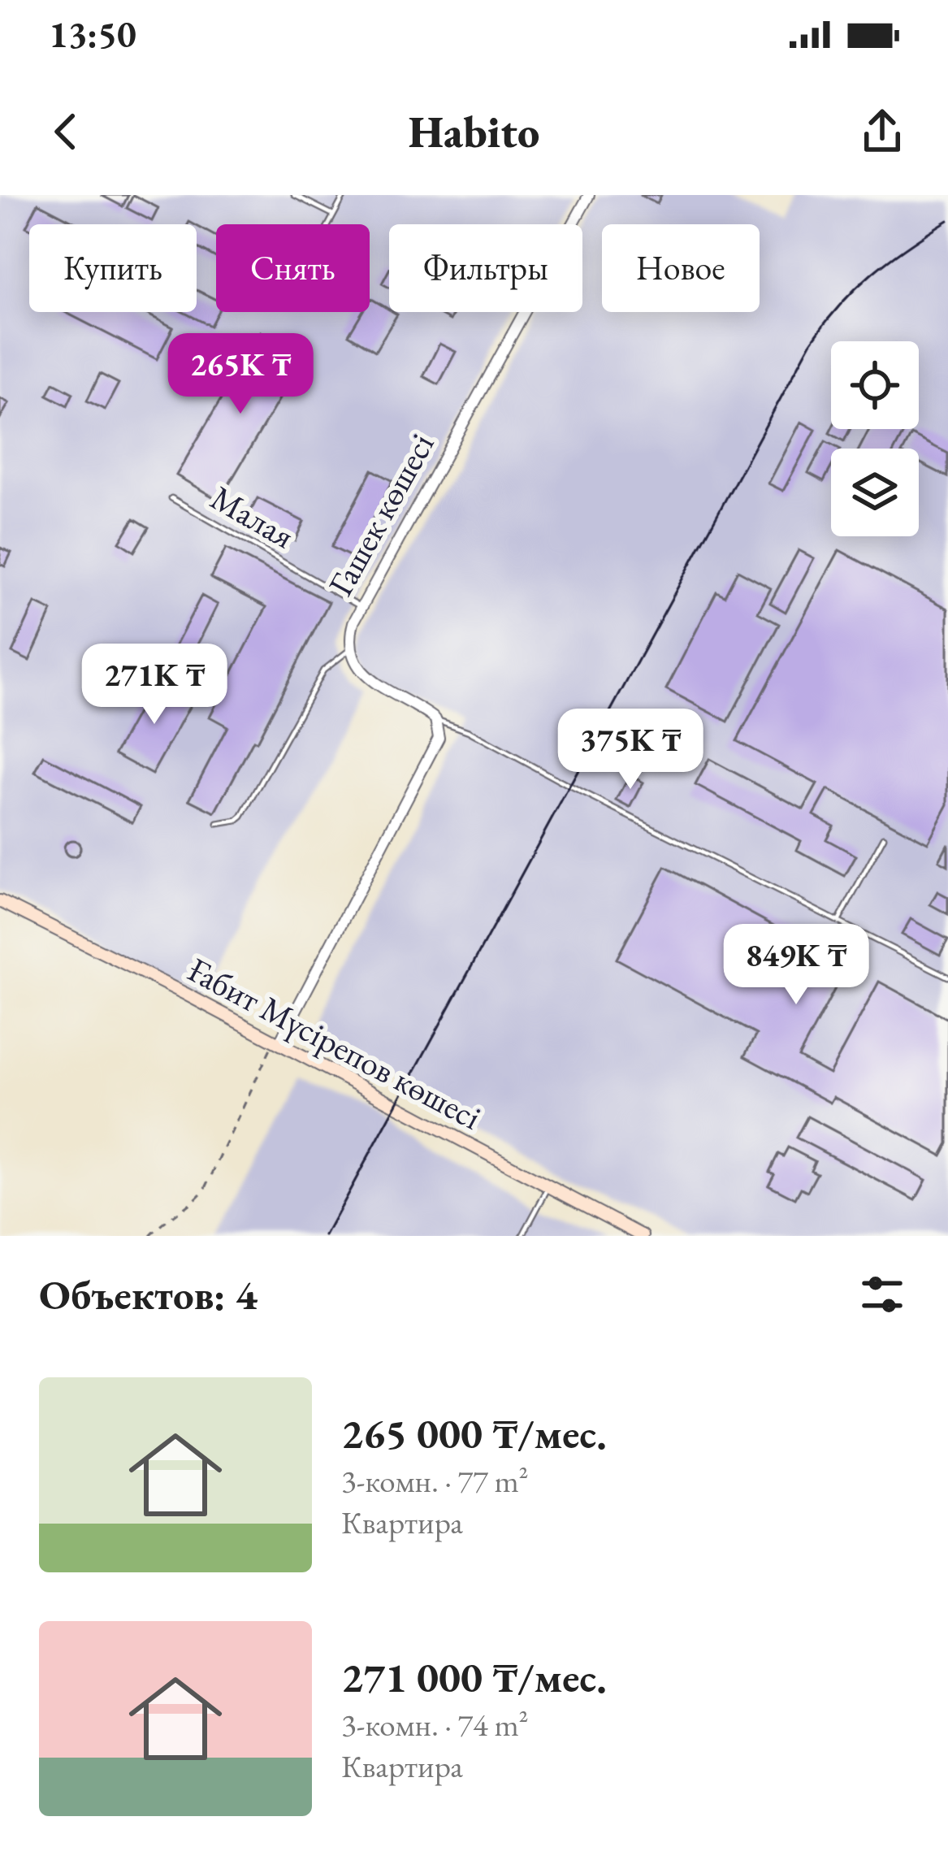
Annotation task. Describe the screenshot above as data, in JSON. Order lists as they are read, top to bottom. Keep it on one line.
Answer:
{"streets":{"main road":["Ғабит Мүсірепов көшесі"],"street":["Гашек көшесі"],"lane":["Малая"]},"crossings":[["Гашек көшесі","Малая"]],"page":{"status":"13:50","header":"Habito","chip":["Купить","Снять","Фильтры","Новое"],"price":["265K ₸","271K ₸","375K ₸","849K ₸"],"heading":"Объектов: 4","list":[{"name":"265 000 ₸/мес.","note":"3-комн. · 77 m² · Квартира"},{"name":"271 000 ₸/мес.","note":"3-комн. · 74 m² · Квартира"}]}}
